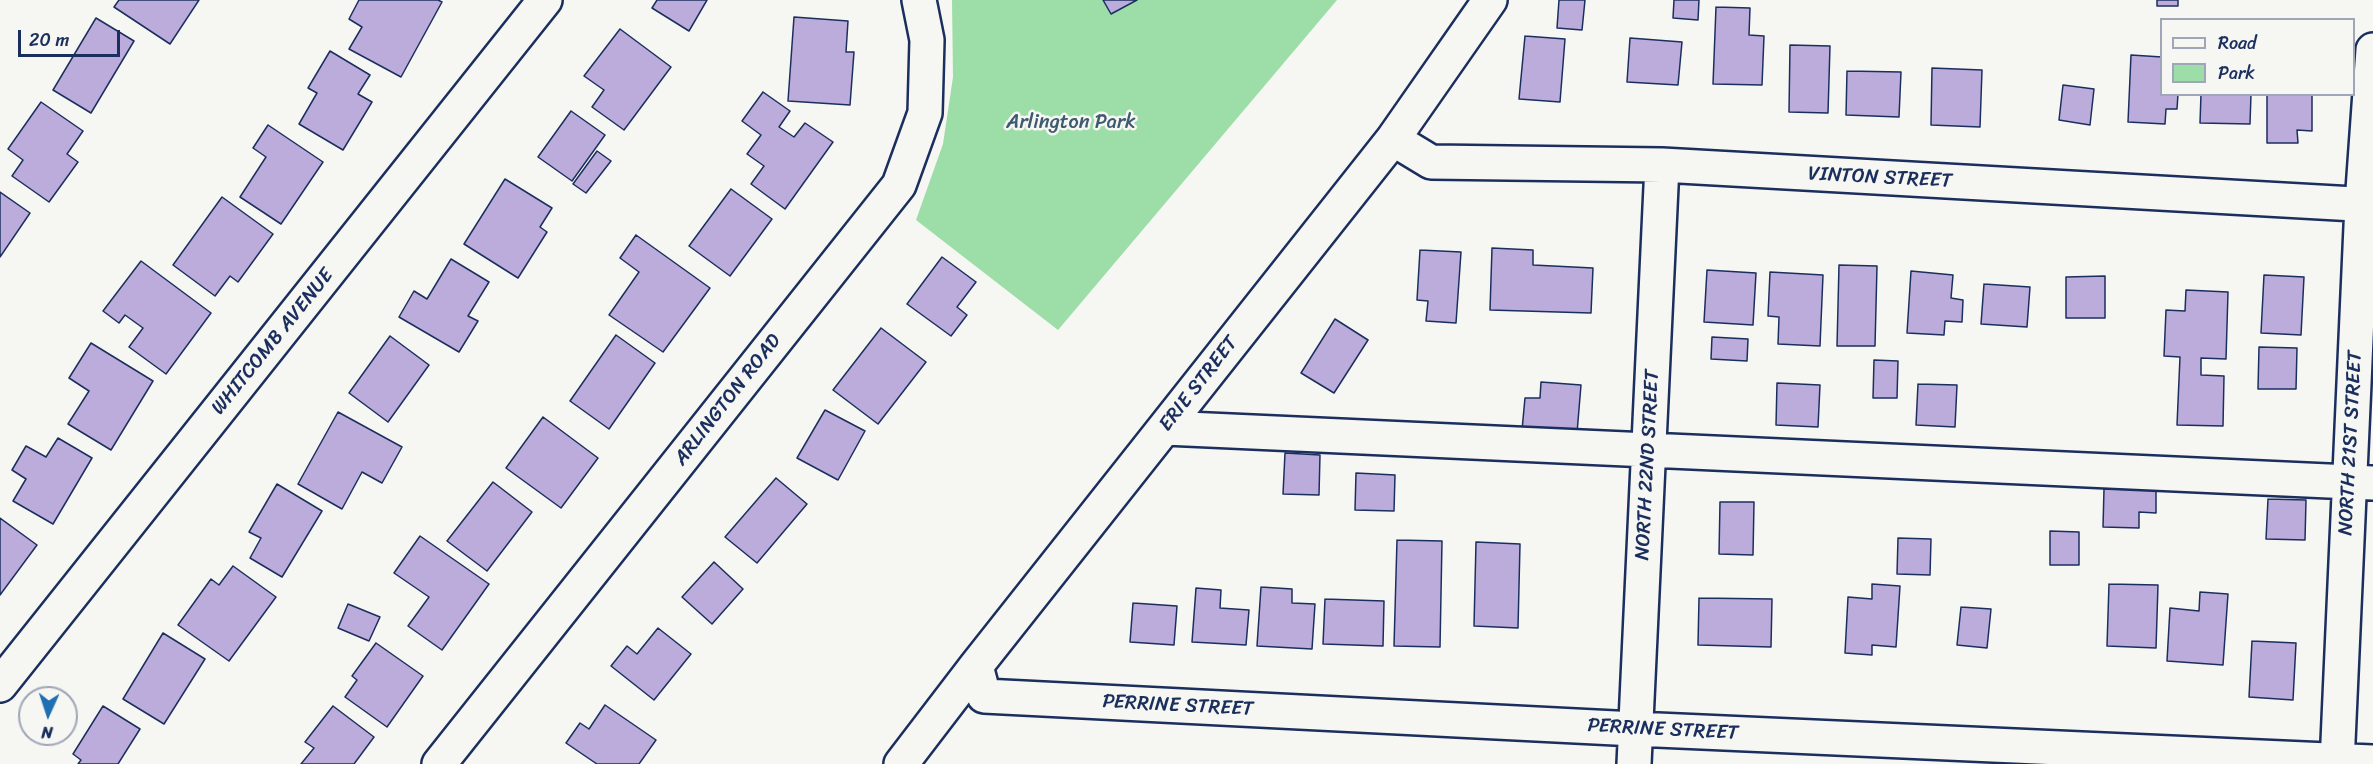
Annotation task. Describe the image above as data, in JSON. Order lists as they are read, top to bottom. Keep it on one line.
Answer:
{"streets":{"street":["VINTON STREET","WHITCOMB AVENUE","ERIE STREET","ARLINGTON ROAD","NORTH 21ST STREET","NORTH 22ND STREET","PERRINE STREET"]},"crossings":[["VINTON STREET","ERIE STREET"],["VINTON STREET","NORTH 21ST STREET"],["VINTON STREET","NORTH 22ND STREET"],["ERIE STREET","PERRINE STREET"],["NORTH 21ST STREET","PERRINE STREET"],["NORTH 22ND STREET","PERRINE STREET"]],"parks":["Arlington Park"],"legend":["Road","Park"],"scale_bar":"20 m","north":"bottom"}
